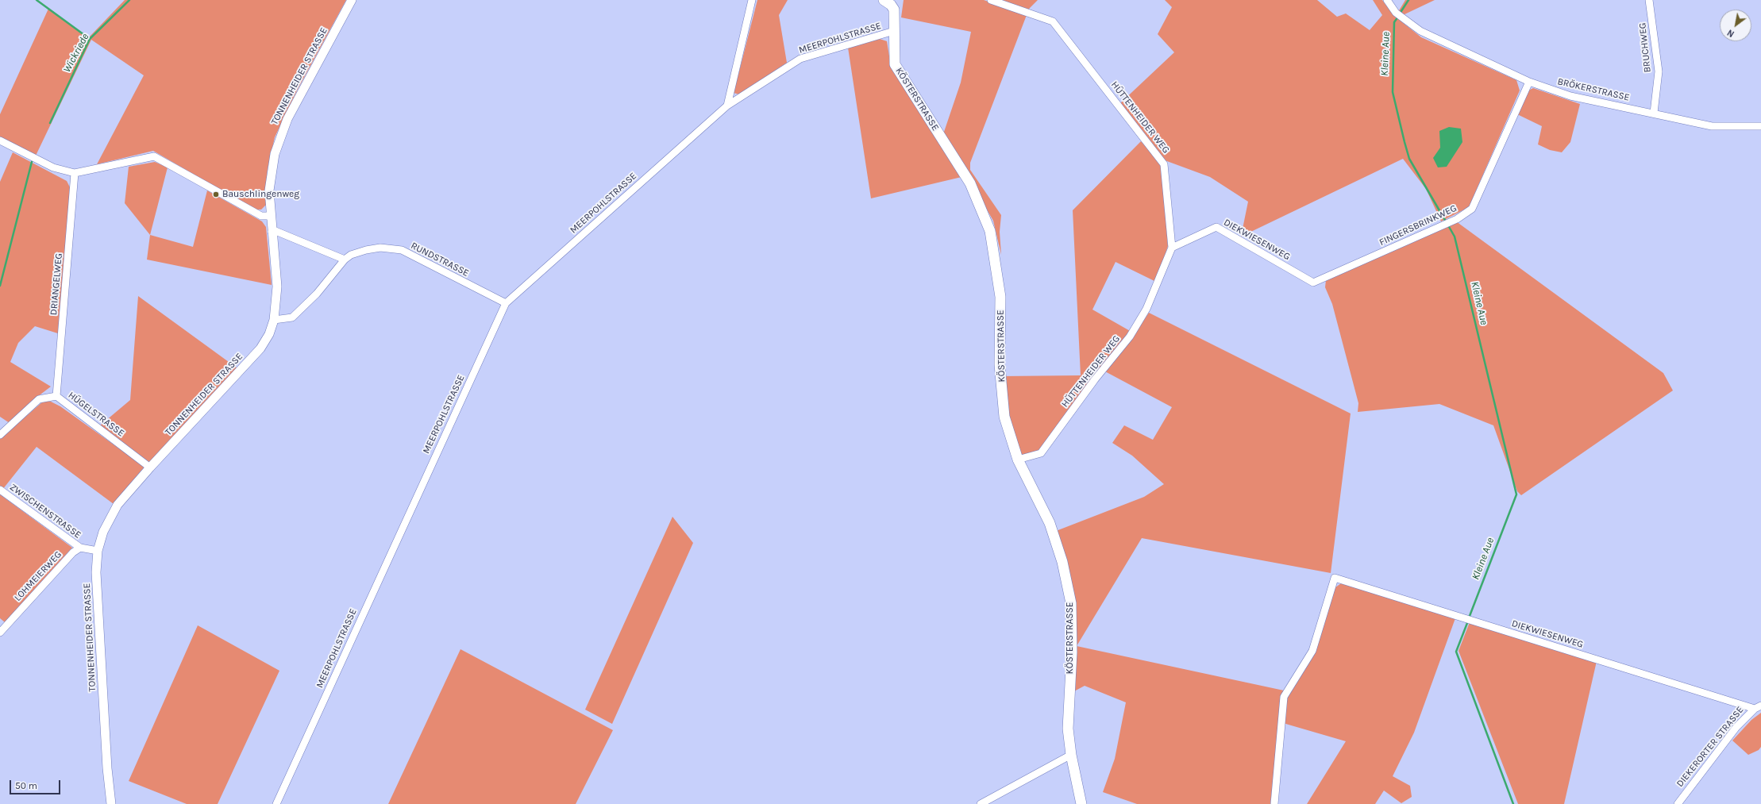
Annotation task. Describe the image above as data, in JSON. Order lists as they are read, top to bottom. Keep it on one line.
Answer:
{"streets":{"main road":["KÖSTERSTRASSE"],"street":["MEERPOHLSTRASSE","BRUCHWEG","TONNENHEIDER STRASSE","BRÖKERSTRASSE","HÜTTENHEIDER WEG","FINGERSBRINKWEG","DIEKWIESENWEG","RUNDSTRASSE","DRIANGELWEG","HÜGELSTRASSE","ZWISCHENSTRASSE","LOHMEIERWEG","DIEKERORTER STRASSE"]},"crossings":[["MEERPOHLSTRASSE","KÖSTERSTRASSE"],["MEERPOHLSTRASSE","RUNDSTRASSE"],["BRUCHWEG","BRÖKERSTRASSE"],["TONNENHEIDER STRASSE","RUNDSTRASSE"],["TONNENHEIDER STRASSE","HÜGELSTRASSE"],["BRÖKERSTRASSE","FINGERSBRINKWEG"],["KÖSTERSTRASSE","HÜTTENHEIDER WEG"],["HÜTTENHEIDER WEG","DIEKWIESENWEG"],["FINGERSBRINKWEG","DIEKWIESENWEG"],["DIEKWIESENWEG","DIEKERORTER STRASSE"],["DRIANGELWEG","HÜGELSTRASSE"],["ZWISCHENSTRASSE","LOHMEIERWEG"]],"water":["Wickriede","Kleine Aue"],"places":["Bauschlingenweg"],"scale_bar":"50 m","north":"bottom left"}
